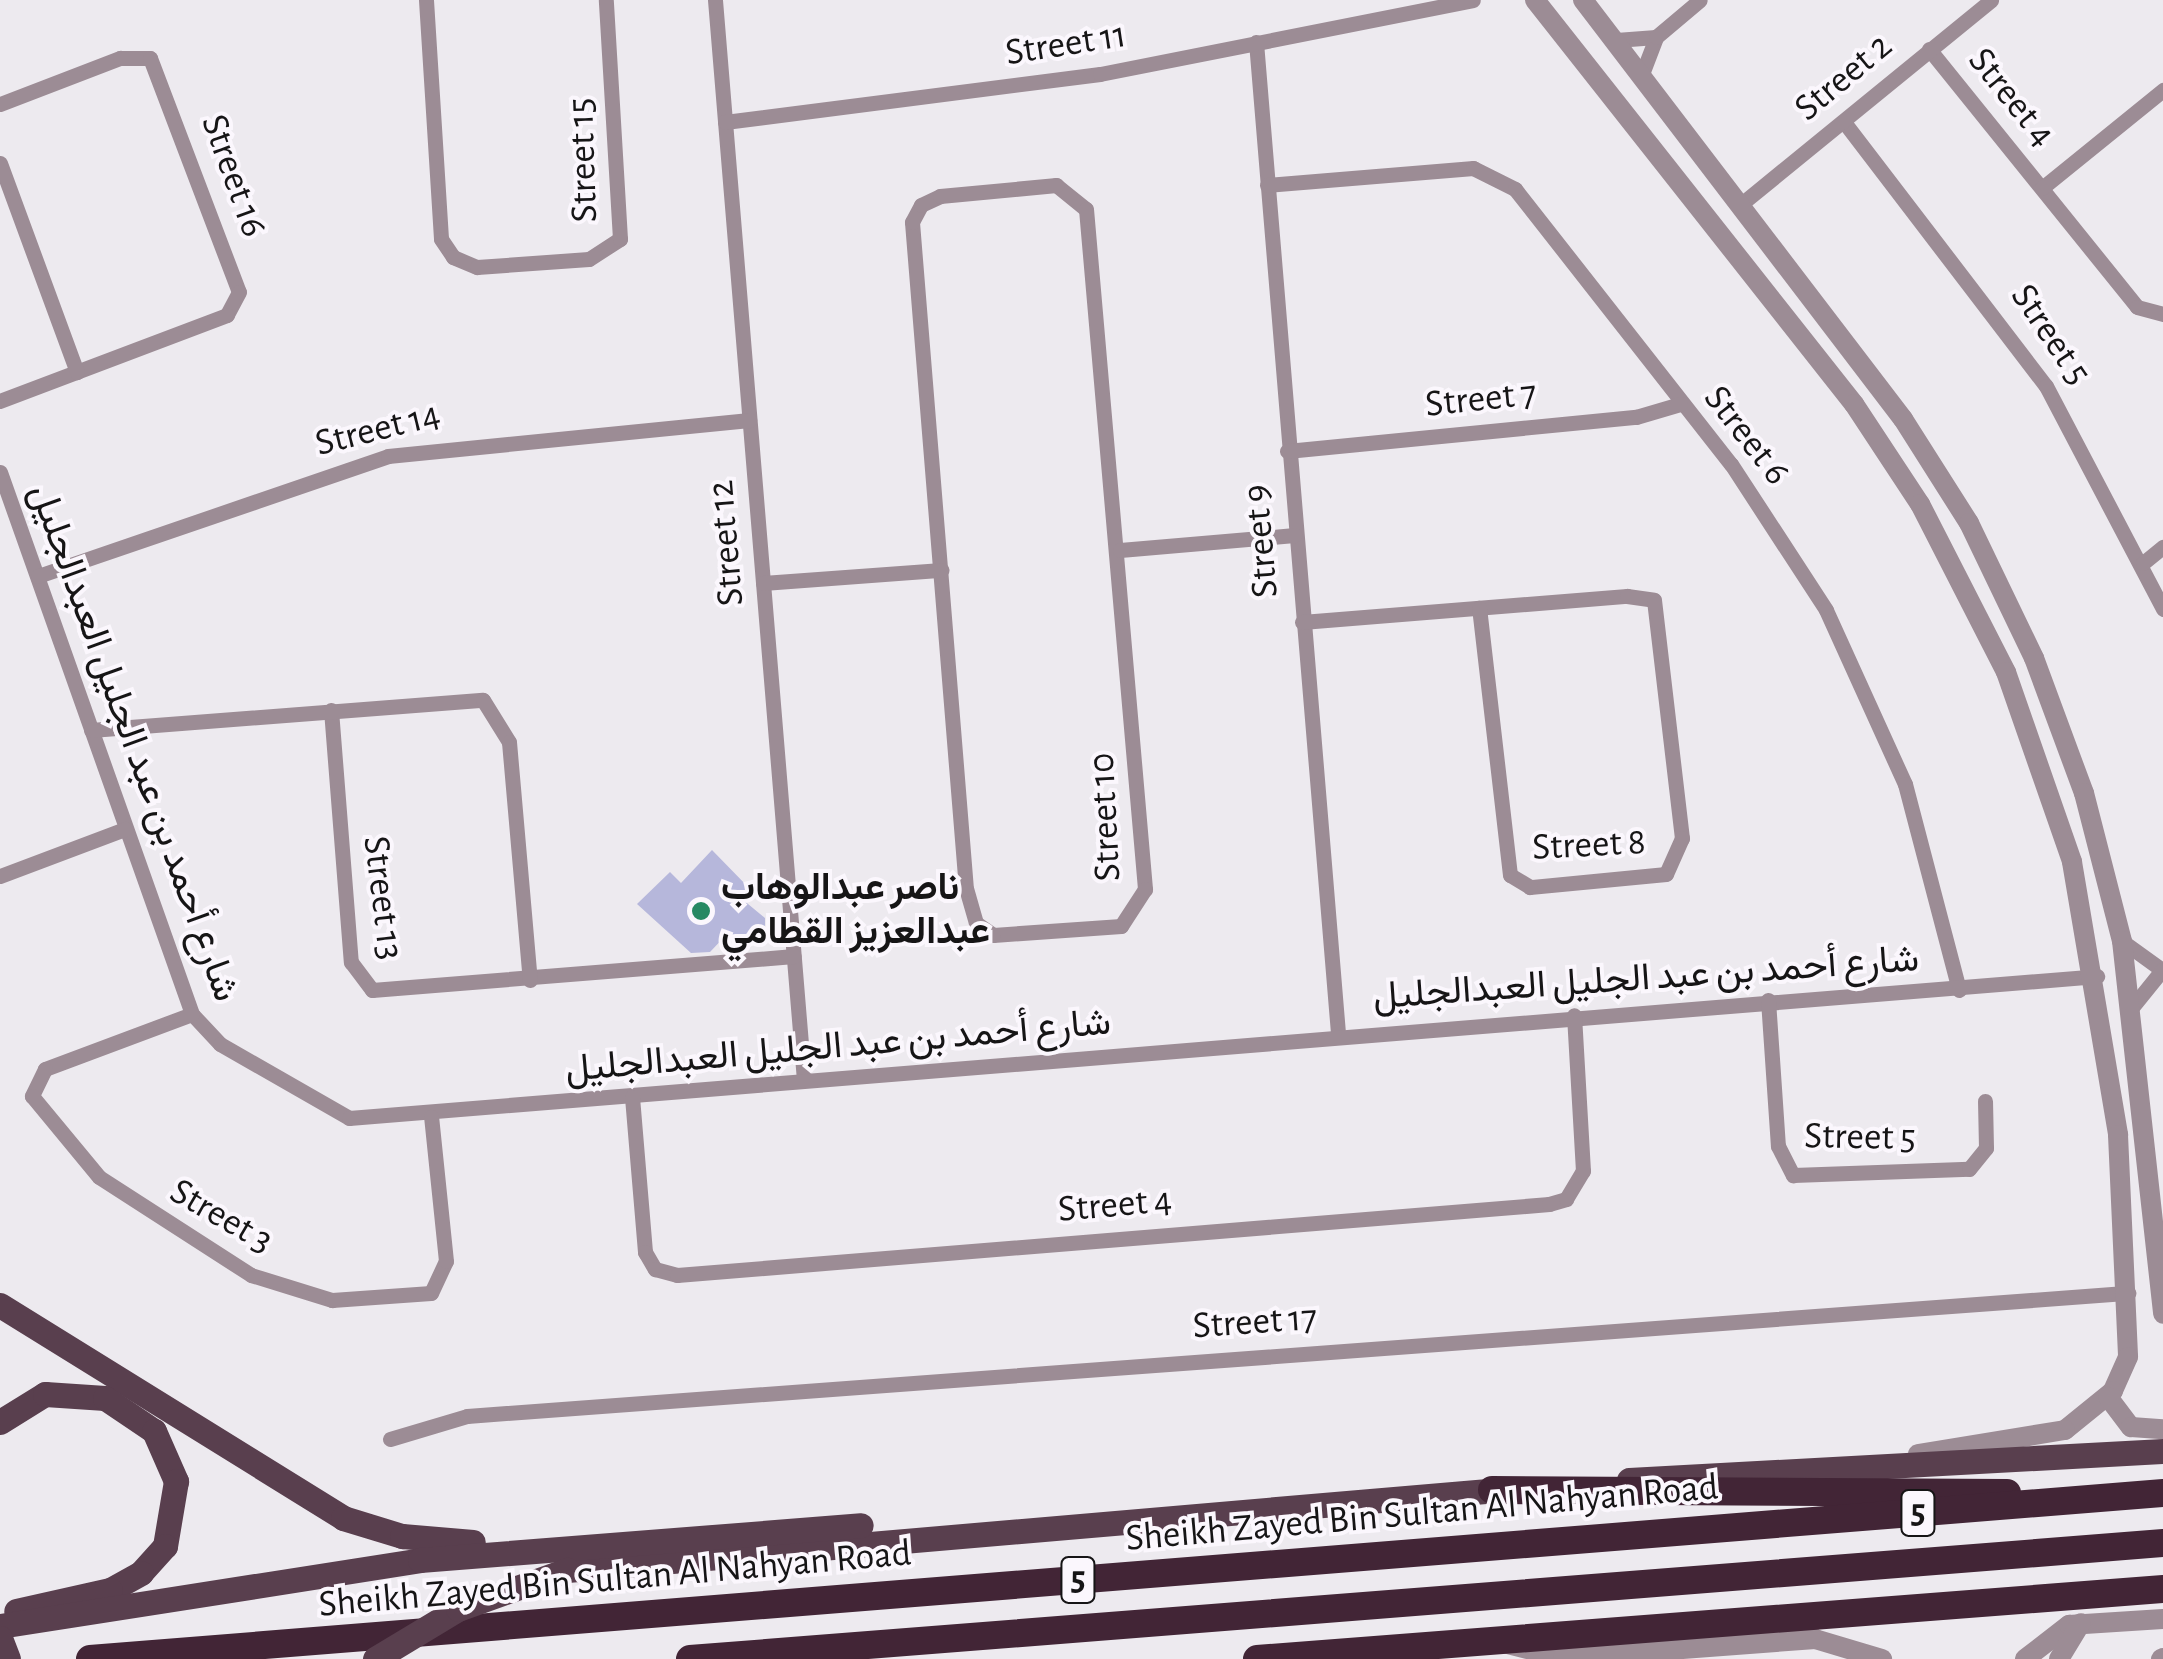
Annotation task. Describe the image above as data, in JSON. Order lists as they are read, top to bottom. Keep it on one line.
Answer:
{"streets":{"highway":["5","Sheikh Zayed Bin Sultan Al Nahyan Road"],"street":["Street 11","Street 2","Street 4","Street 15","Street 16","Street 5","Street 7","Street 14","Street 6","Street 9","Street 12","شارع أحمد بن عبد الجليل العبدالجليل","Street 10","Street 8","Street 13","Street 3","Street 17"]},"crossings":[["Street 11","Street 9"],["Street 11","Street 12"],["Street 2","Street 4"],["Street 2","Street 5"],["Street 4","شارع أحمد بن عبد الجليل العبدالجليل"],["Street 5","شارع أحمد بن عبد الجليل العبدالجليل"],["Street 7","Street 6"],["Street 7","Street 9"],["Street 14","Street 12"],["Street 14","شارع أحمد بن عبد الجليل العبدالجليل"],["Street 6","Street 9"],["Street 6","شارع أحمد بن عبد الجليل العبدالجليل"],["Street 9","شارع أحمد بن عبد الجليل العبدالجليل"],["Street 9","Street 8"],["Street 12","شارع أحمد بن عبد الجليل العبدالجليل"],["Street 12","Street 13"],["شارع أحمد بن عبد الجليل العبدالجليل","Street 3"]],"places":["ناصر عبدالوهاب عبدالعزيز القطامي"]}
